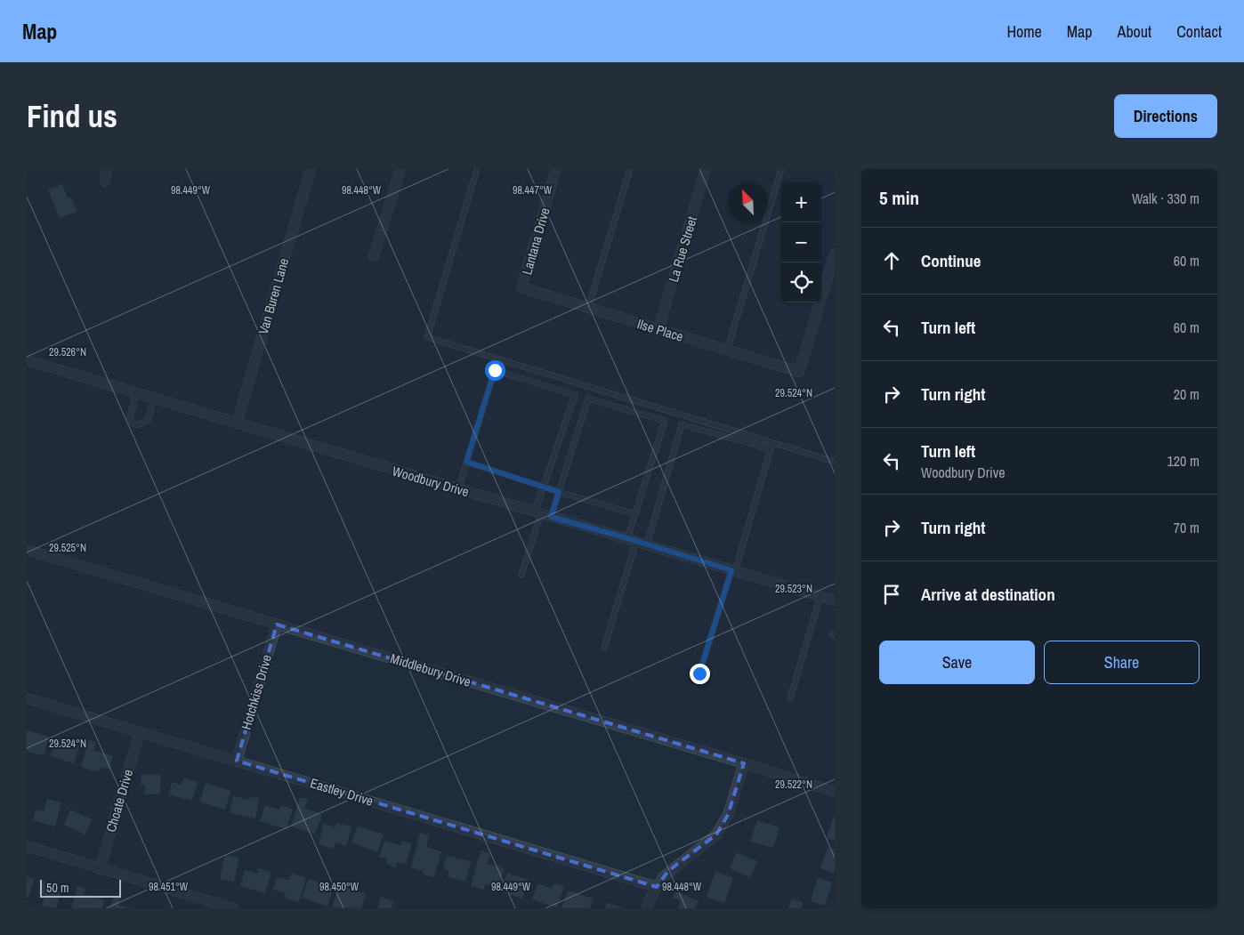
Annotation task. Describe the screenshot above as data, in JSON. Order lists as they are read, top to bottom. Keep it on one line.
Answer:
{"streets":{"street":["Lantana Drive","La Rue Street","Van Buren Lane","Ilse Place","Woodbury Drive","Middlebury Drive","Hotchkiss Drive","Eastley Drive","Choate Drive"]},"crossings":[["Lantana Drive","Ilse Place"],["La Rue Street","Ilse Place"],["Van Buren Lane","Woodbury Drive"],["Middlebury Drive","Hotchkiss Drive"],["Hotchkiss Drive","Eastley Drive"],["Eastley Drive","Choate Drive"]],"scale_bar":"50 m","north":"top left","page":{"header":"Map","nav":["Home","Map","About","Contact"],"buttons":["Directions",["Save","Share"]],"title":"Find us","heading":["5 min","Walk · 330 m"],"map_buttons":["+","−"],"list":[["Continue","60 m"],["Turn left","60 m"],["Turn right","20 m"],["Turn left","Woodbury Drive","120 m"],["Turn right","70 m"],"Arrive at destination"],"scale":"50 m"},"coordinates":["98.449°W","98.448°W","98.447°W","29.526°N","29.524°N","29.525°N","29.523°N","29.522°N","98.451°W","98.450°W"]}
